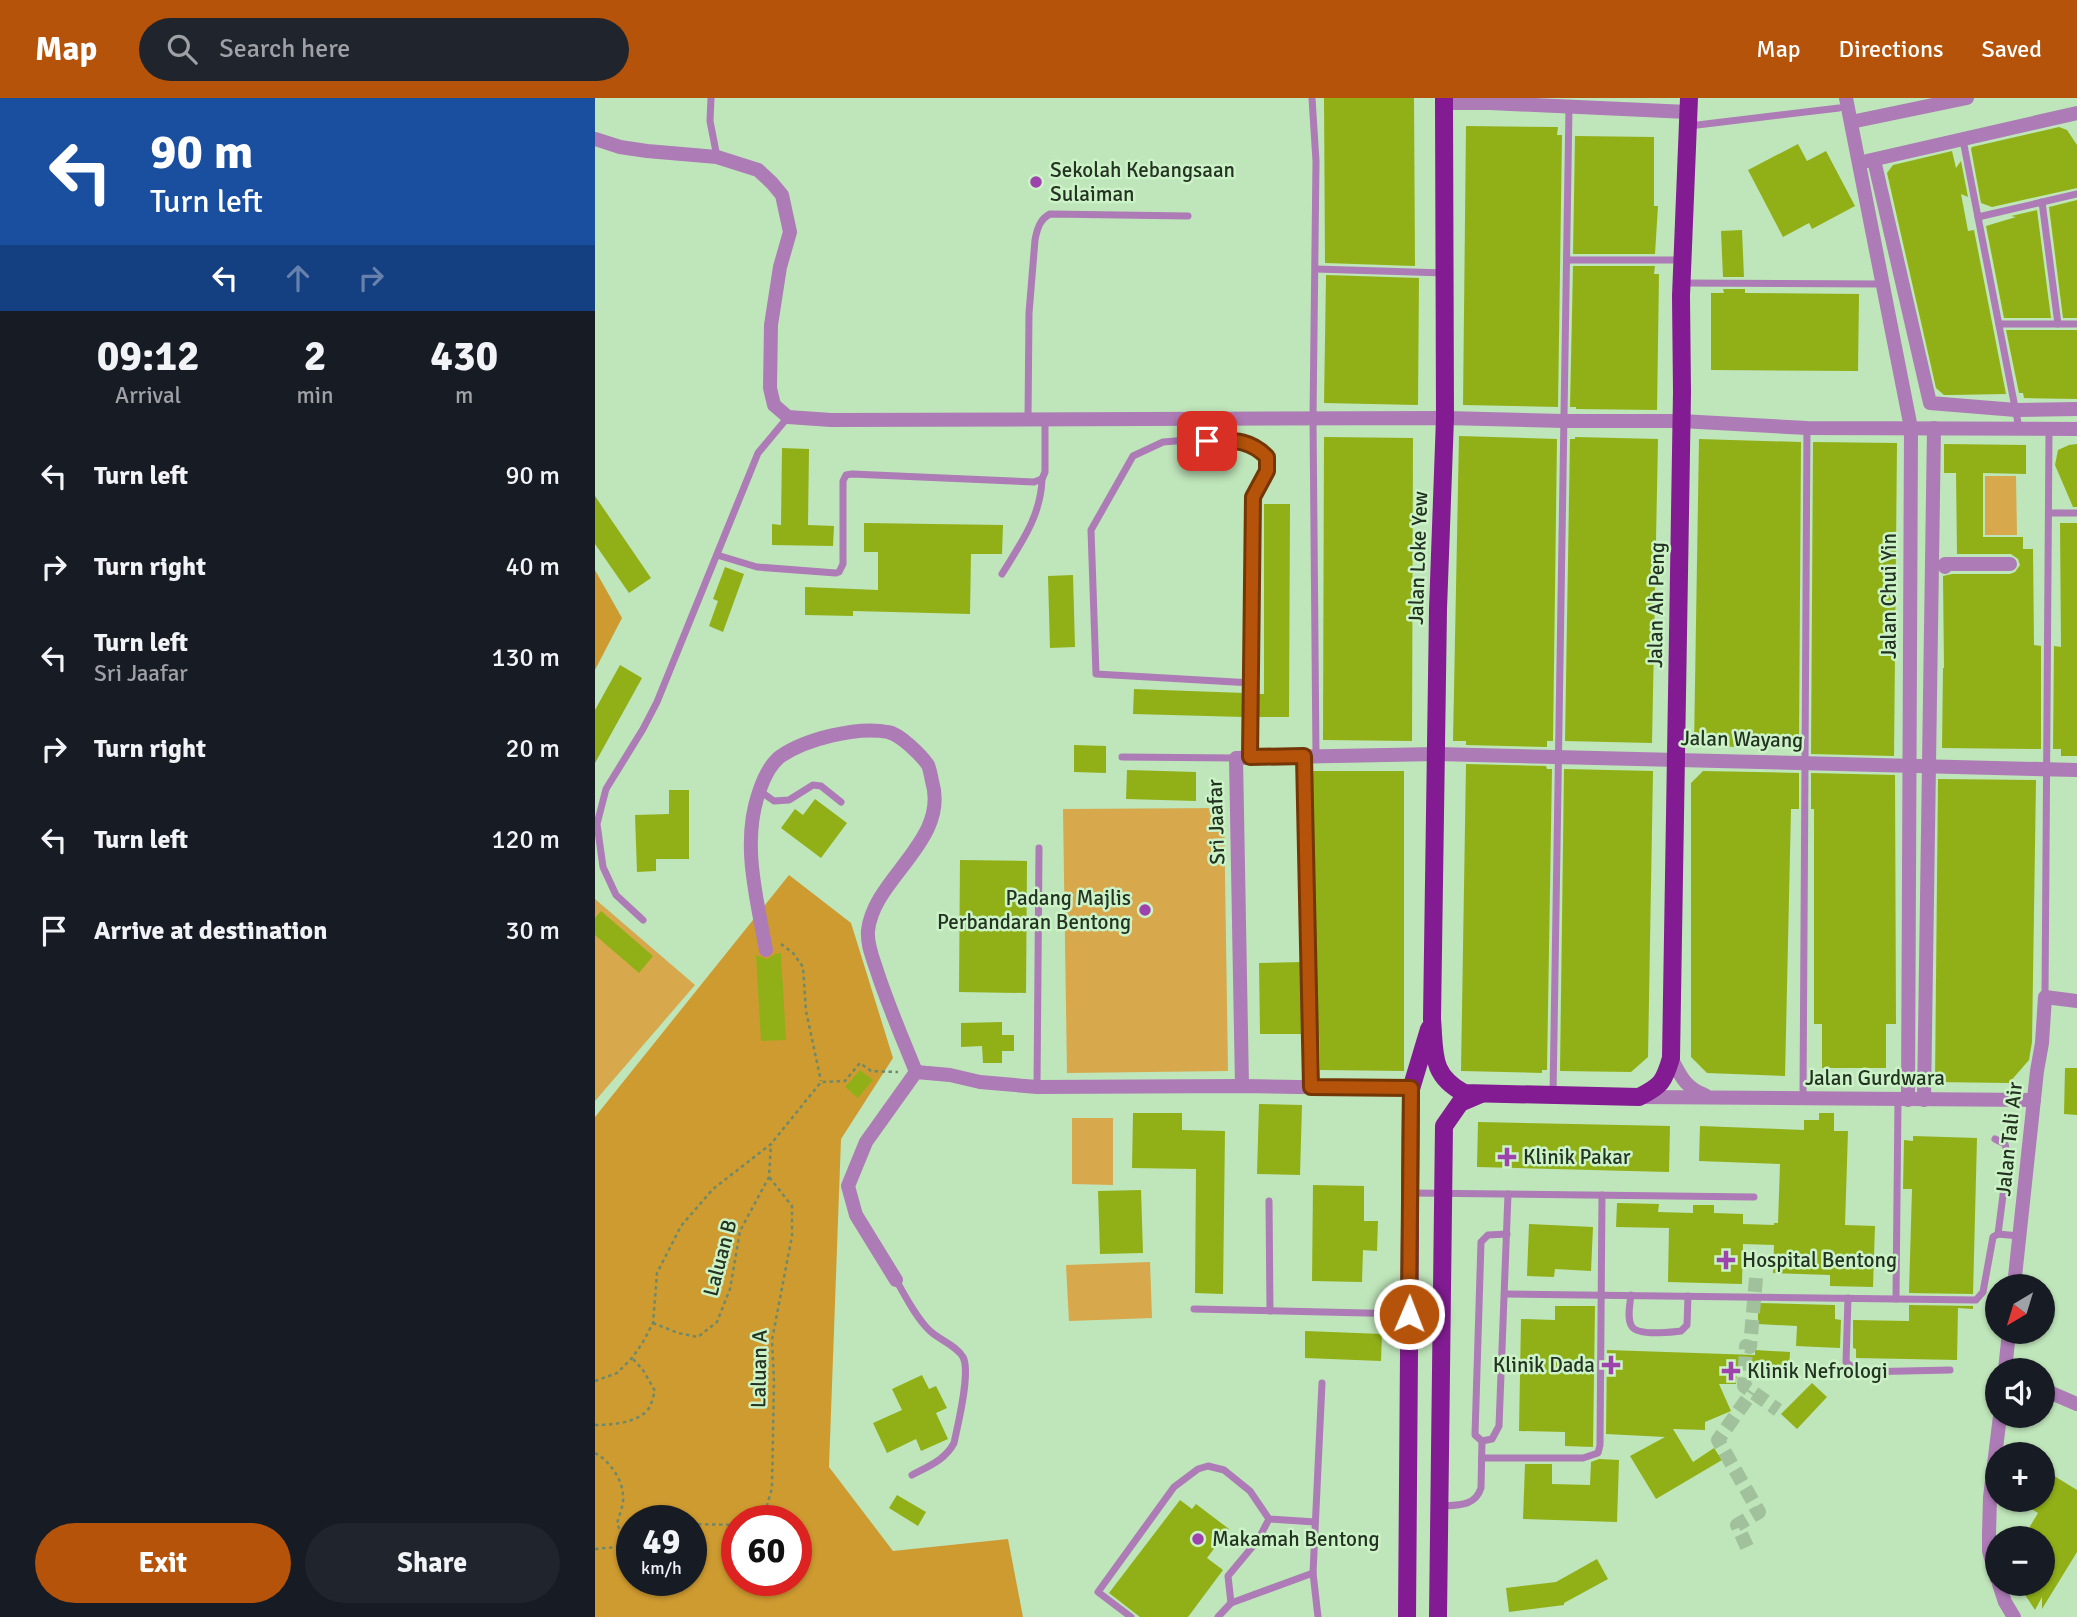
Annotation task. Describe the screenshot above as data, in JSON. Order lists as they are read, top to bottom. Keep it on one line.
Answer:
{"streets":{"main road":["Jalan Loke Yew","Jalan Ah Peng"],"street":["Jalan Chui Yin","Jalan Wayang","Sri Jaafar","Jalan Gurdwara","Jalan Tali Air"],"path":["Laluan B","Laluan A"]},"crossings":[["Jalan Loke Yew","Jalan Wayang"],["Jalan Chui Yin","Jalan Wayang"],["Jalan Chui Yin","Jalan Gurdwara"],["Jalan Ah Peng","Jalan Wayang"],["Jalan Ah Peng","Jalan Gurdwara"],["Jalan Gurdwara","Jalan Tali Air"],["Laluan B","Laluan A"]],"places":{"other":["Sekolah Kebangsaan Sulaiman","Padang Majlis Perbandaran Bentong","Makamah Bentong"],"health":["Klinik Pakar","Hospital Bentong","Klinik Dada","Klinik Nefrologi"]},"north":"bottom left","page":{"header":"Map","search":"Search here","nav":["Map","Directions","Saved"],"turn":["90 m","Turn left"],"eta":["09:12","Arrival","2","min","430","m"],"list":[{"name":"Turn left","value":"90 m"},{"name":"Turn right","value":"40 m"},{"name":"Turn left","note":"Sri Jaafar","value":"130 m"},{"name":"Turn right","value":"20 m"},{"name":"Turn left","value":"120 m"},{"name":"Arrive at destination","value":"30 m"}],"map_buttons":["+","−"],"speed":"49 km/h","limit":"60","buttons":["Exit","Share"]}}
